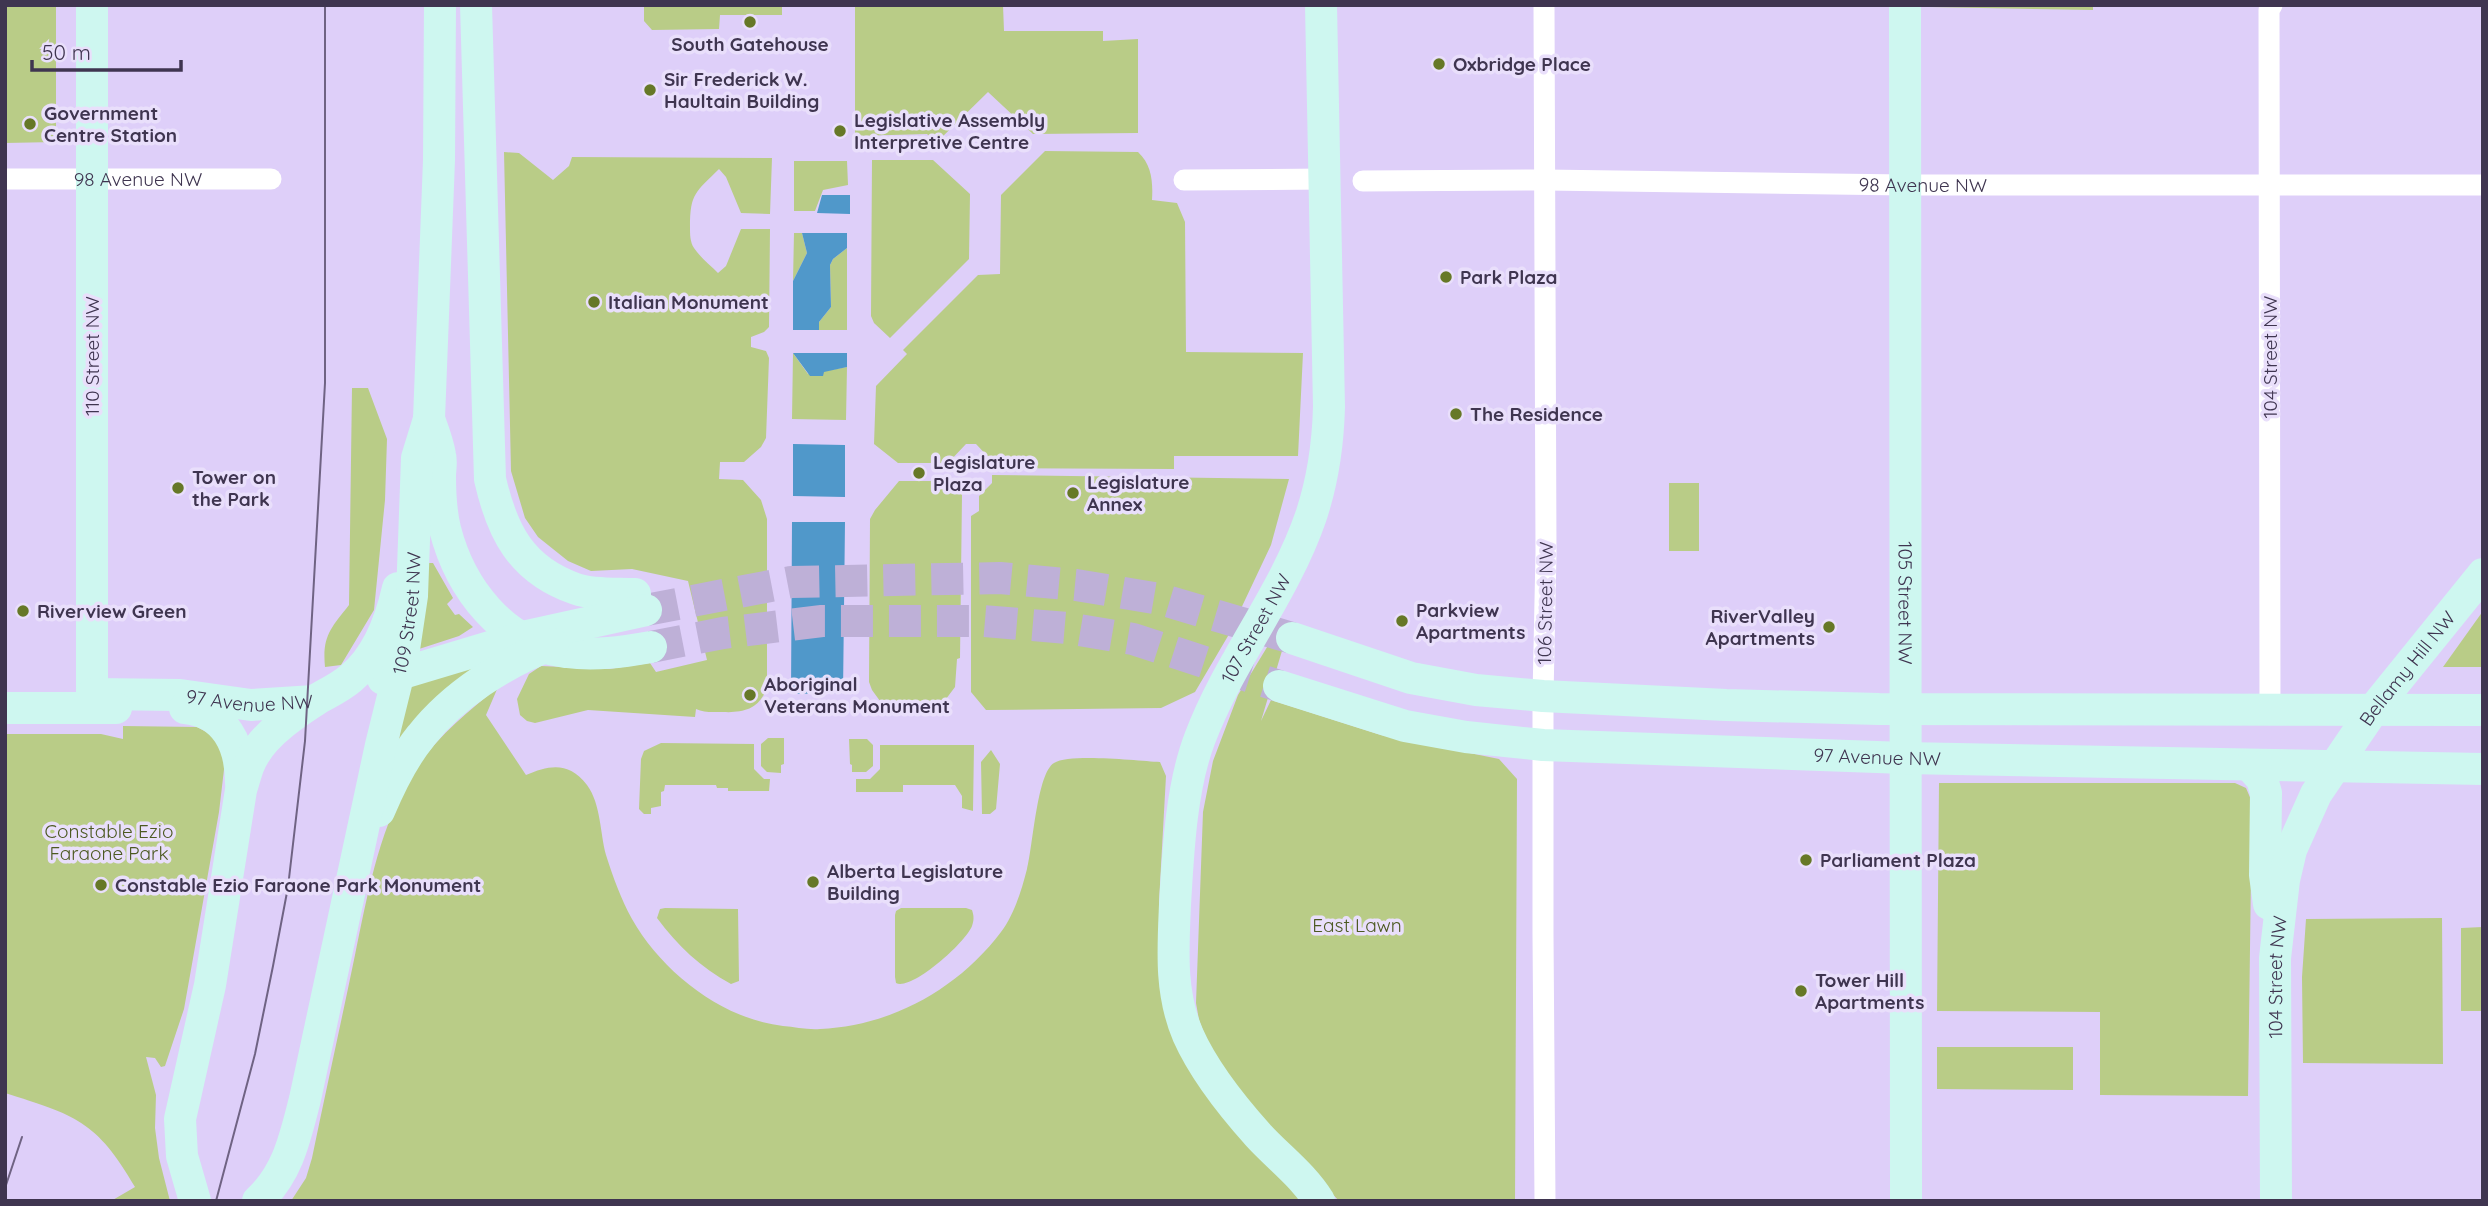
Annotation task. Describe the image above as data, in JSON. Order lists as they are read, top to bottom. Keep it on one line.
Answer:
{"streets":{"main road":["110 Street NW","104 Street NW","105 Street NW","109 Street NW","107 Street NW","Bellamy Hill NW","97 Avenue NW"],"street":["98 Avenue NW","106 Street NW"]},"crossings":[["98 Avenue NW","110 Street NW"],["98 Avenue NW","104 Street NW"],["98 Avenue NW","106 Street NW"],["98 Avenue NW","105 Street NW"],["110 Street NW","97 Avenue NW"],["104 Street NW","Bellamy Hill NW"],["104 Street NW","97 Avenue NW"],["106 Street NW","97 Avenue NW"],["105 Street NW","97 Avenue NW"],["109 Street NW","97 Avenue NW"],["Bellamy Hill NW","97 Avenue NW"]],"parks":["Constable Ezio Faraone Park","East Lawn"],"places":["South Gatehouse","Oxbridge Place","Sir Frederick W. Haultain Building","Government Centre Station","Legislative Assembly Interpretive Centre","Park Plaza","Italian Monument","The Residence","Legislature Plaza","Tower on the Park","Legislature Annex","Riverview Green","Parkview Apartments","RiverValley Apartments","Aboriginal Veterans Monument","Parliament Plaza","Alberta Legislature Building","Constable Ezio Faraone Park Monument","Tower Hill Apartments"],"scale_bar":"50 m"}
